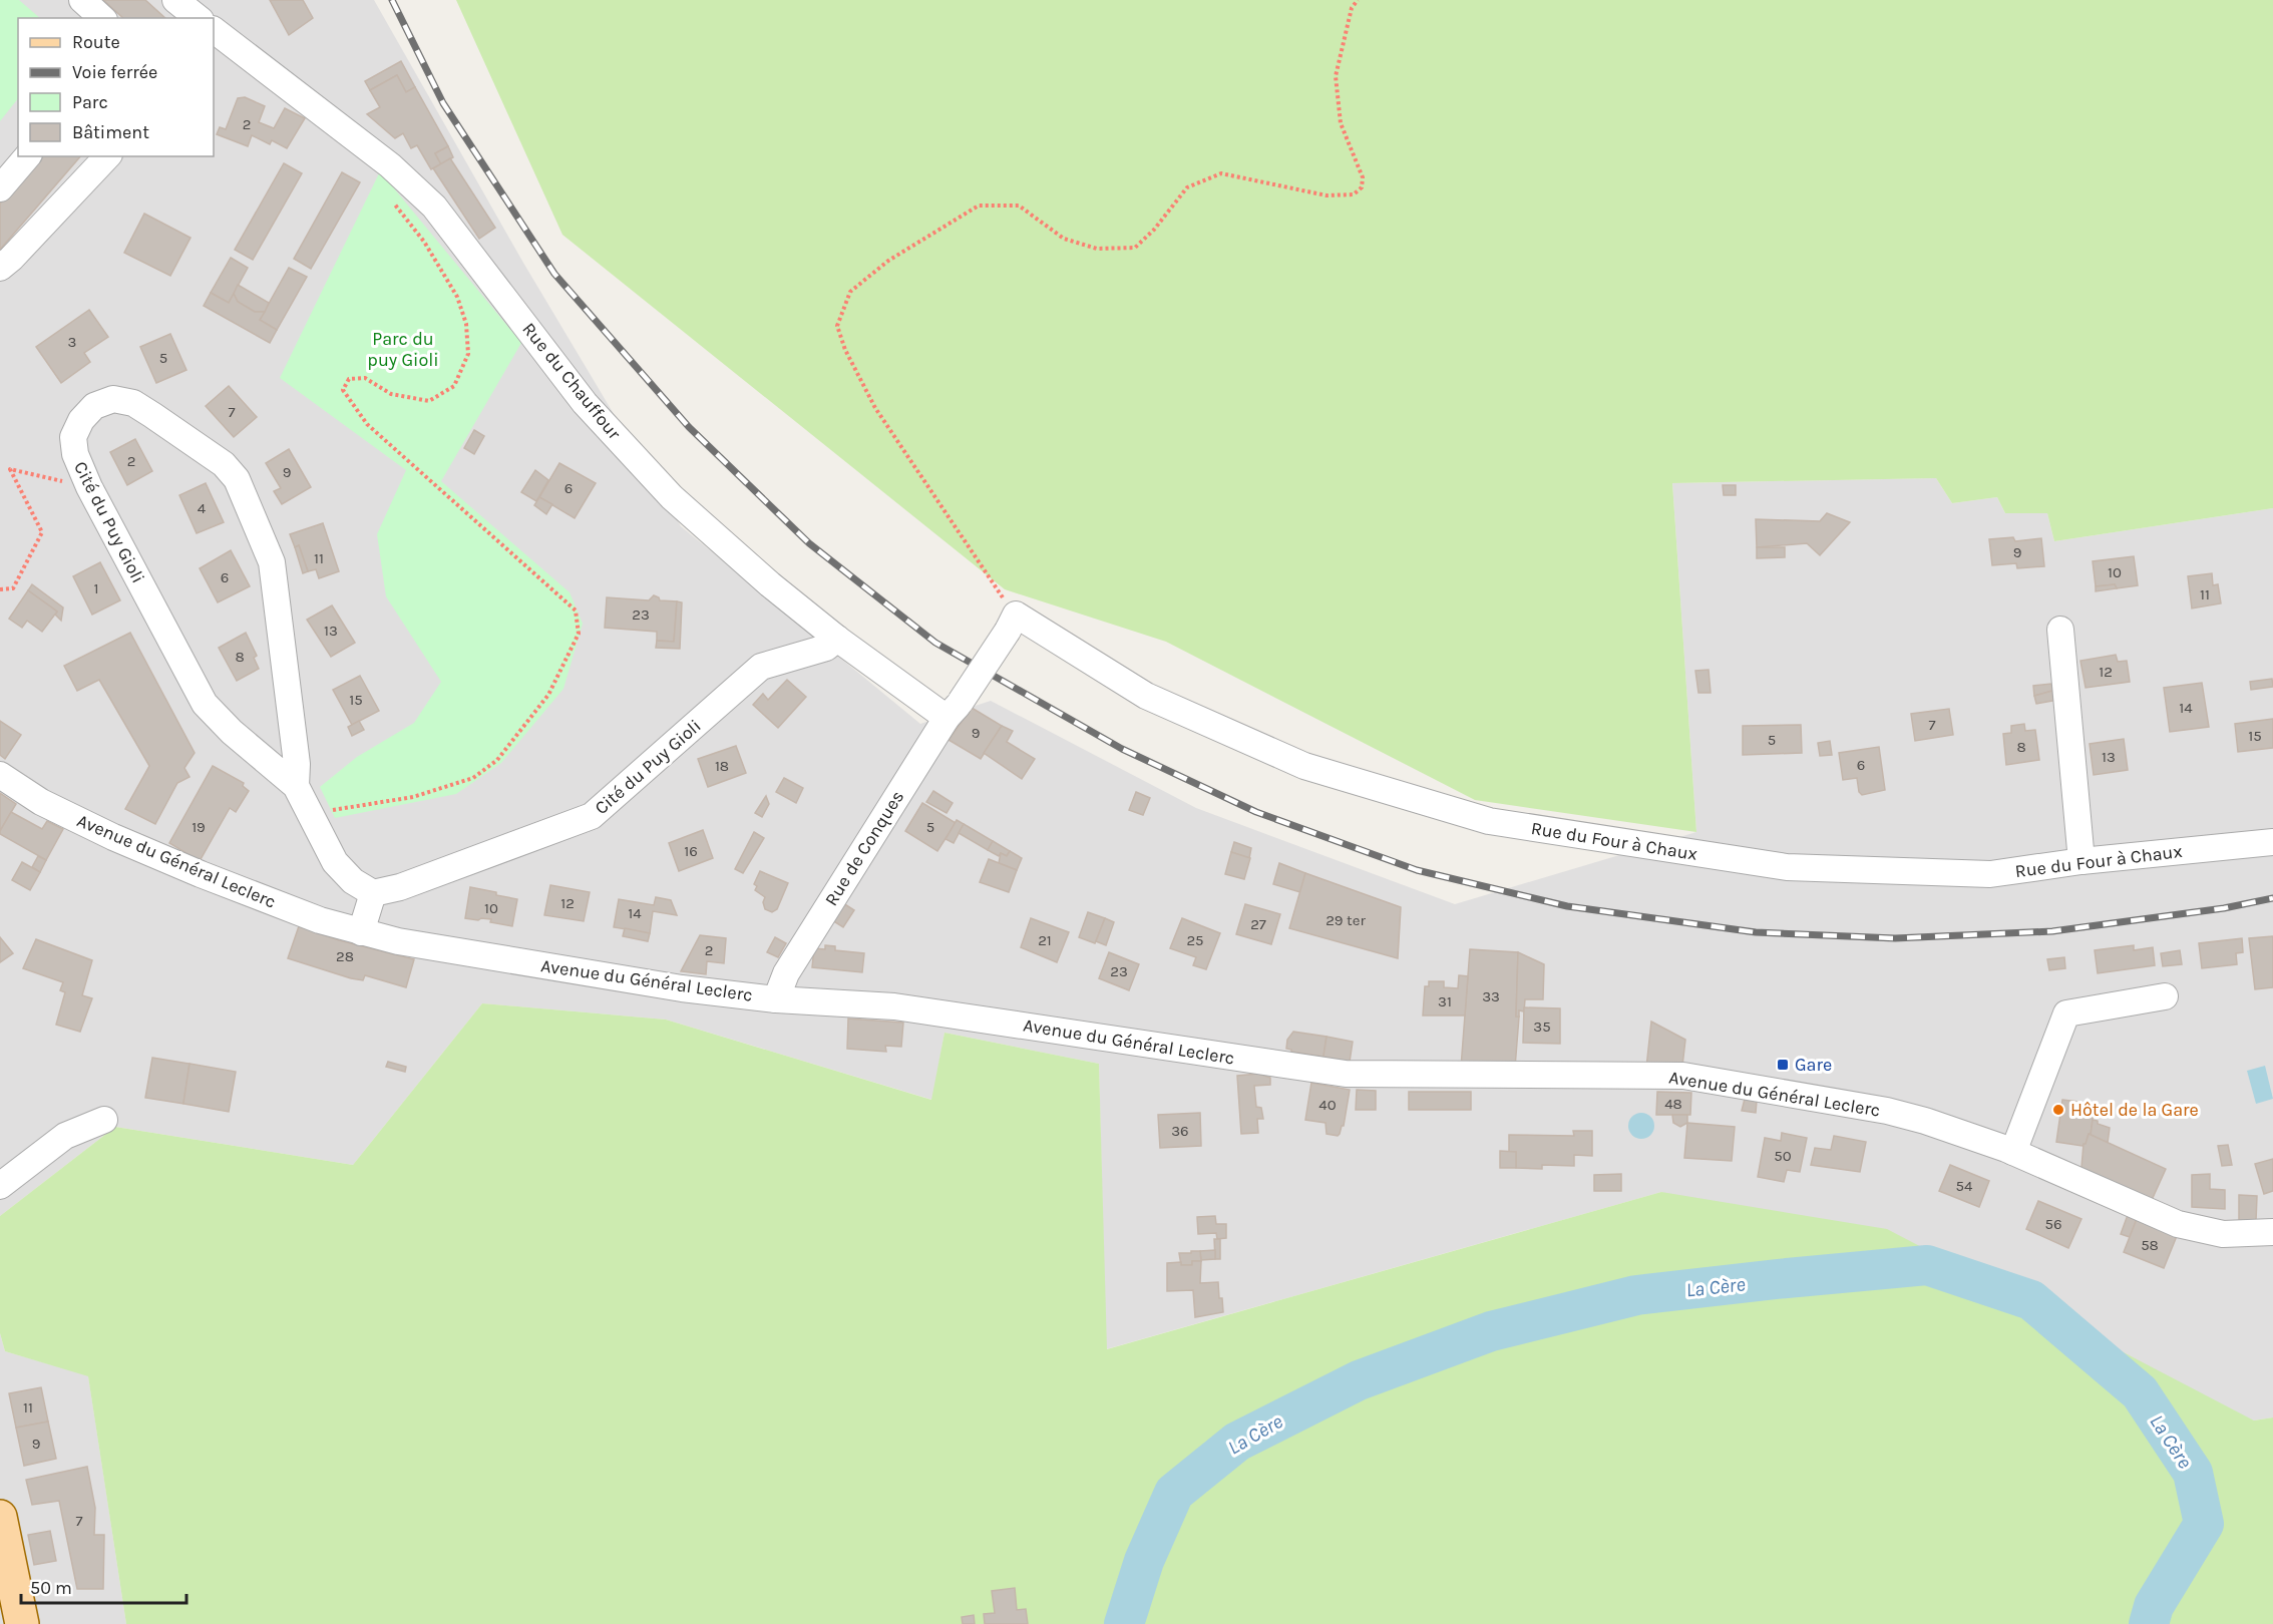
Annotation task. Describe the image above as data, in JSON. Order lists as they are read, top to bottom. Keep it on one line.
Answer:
{"streets":{"street":["Rue du Chauffour","Cité du Puy Gioli","Rue du Four à Chaux","Rue de Conques","Avenue du Général Leclerc"]},"crossings":[["Rue du Chauffour","Cité du Puy Gioli"],["Rue du Chauffour","Rue de Conques"],["Rue du Four à Chaux","Rue de Conques"],["Rue de Conques","Avenue du Général Leclerc"]],"water":["La Cère"],"parks":["Parc du puy Gioli"],"places":{"transit":["Gare"],"other":["Hôtel de la Gare"]},"house_numbers":["2","3","5","7","2","9","6","4","9","11","10","6","1","11","23","13","8","12","15","14","7","9","15","5","8","13","6","18","19","5","16","12","10","14","29 ter","27","21","25","2","28","23","33","31","35","48","40","36","50","54","56","58","11","9","7"],"legend":["Route","Voie ferrée","Parc","Bâtiment"],"scale_bar":"50 m"}
